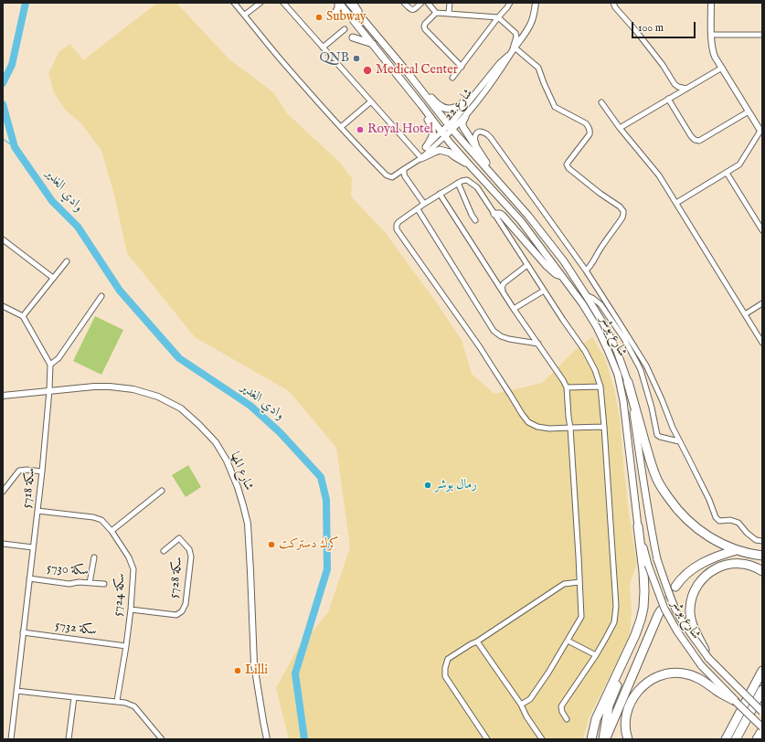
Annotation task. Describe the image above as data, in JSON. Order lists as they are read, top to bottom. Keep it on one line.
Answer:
{"streets":{"main road":["شارع بوشر"],"street":["شارع 22","شارع المها","سكة 5718","سكة 5730","سكة 5728","سكة 5724","سكة 5732"]},"crossings":[["شارع 22","شارع بوشر"],["شارع المها","سكة 5718"],["سكة 5718","سكة 5730"],["سكة 5718","سكة 5724"],["سكة 5718","سكة 5732"],["سكة 5728","سكة 5724"],["سكة 5724","سكة 5732"]],"water":["وادي الغدير"],"places":["Subway","QNB","Medical Center","Royal Hotel","رمال بوشر","كرك دستركت","Lilli"],"scale_bar":"100 m"}
